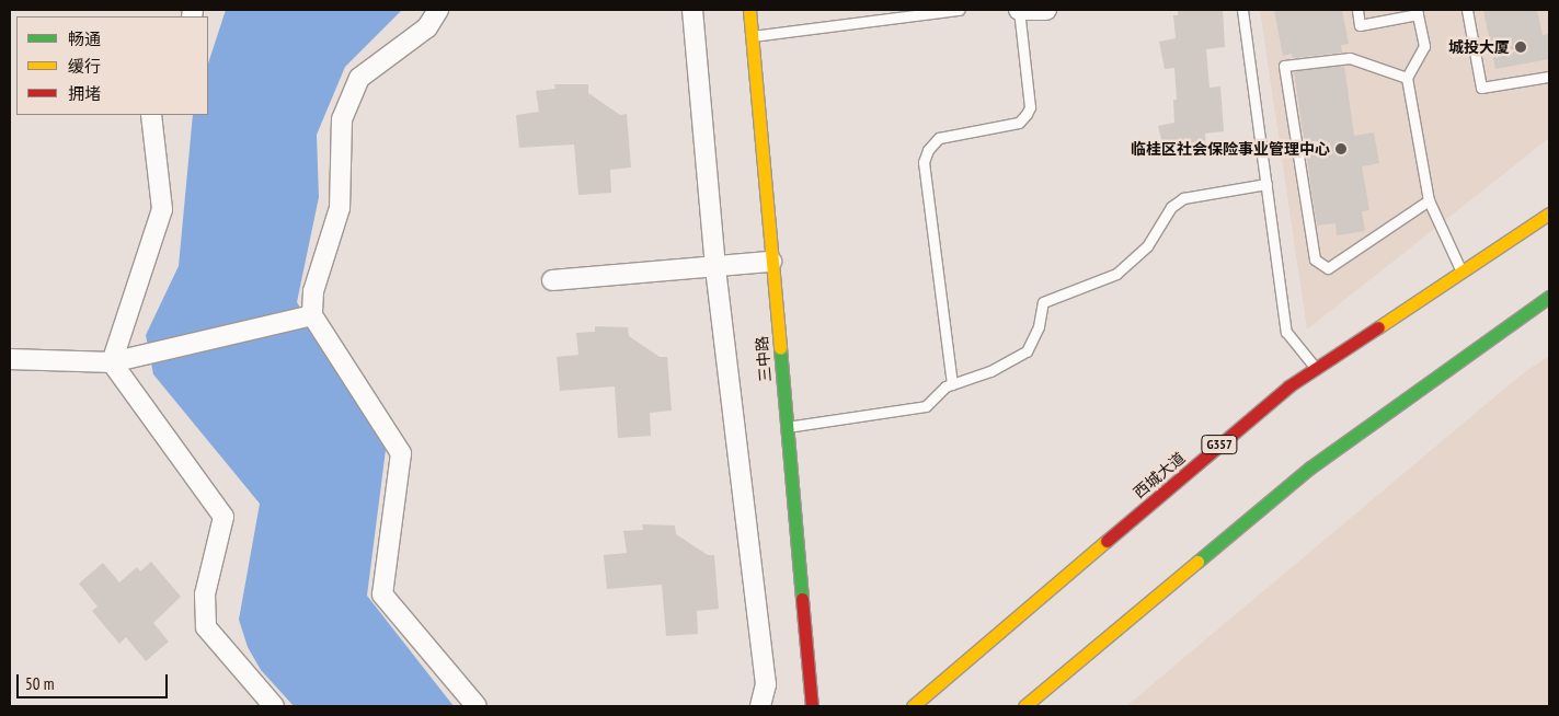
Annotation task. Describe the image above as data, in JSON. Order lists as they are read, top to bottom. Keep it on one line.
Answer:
{"streets":{"main road":["三中路","G357","西城大道"]},"places":["城投大厦","临桂区社会保险事业管理中心"],"legend":["畅通","缓行","拥堵"],"scale_bar":"50 m"}
